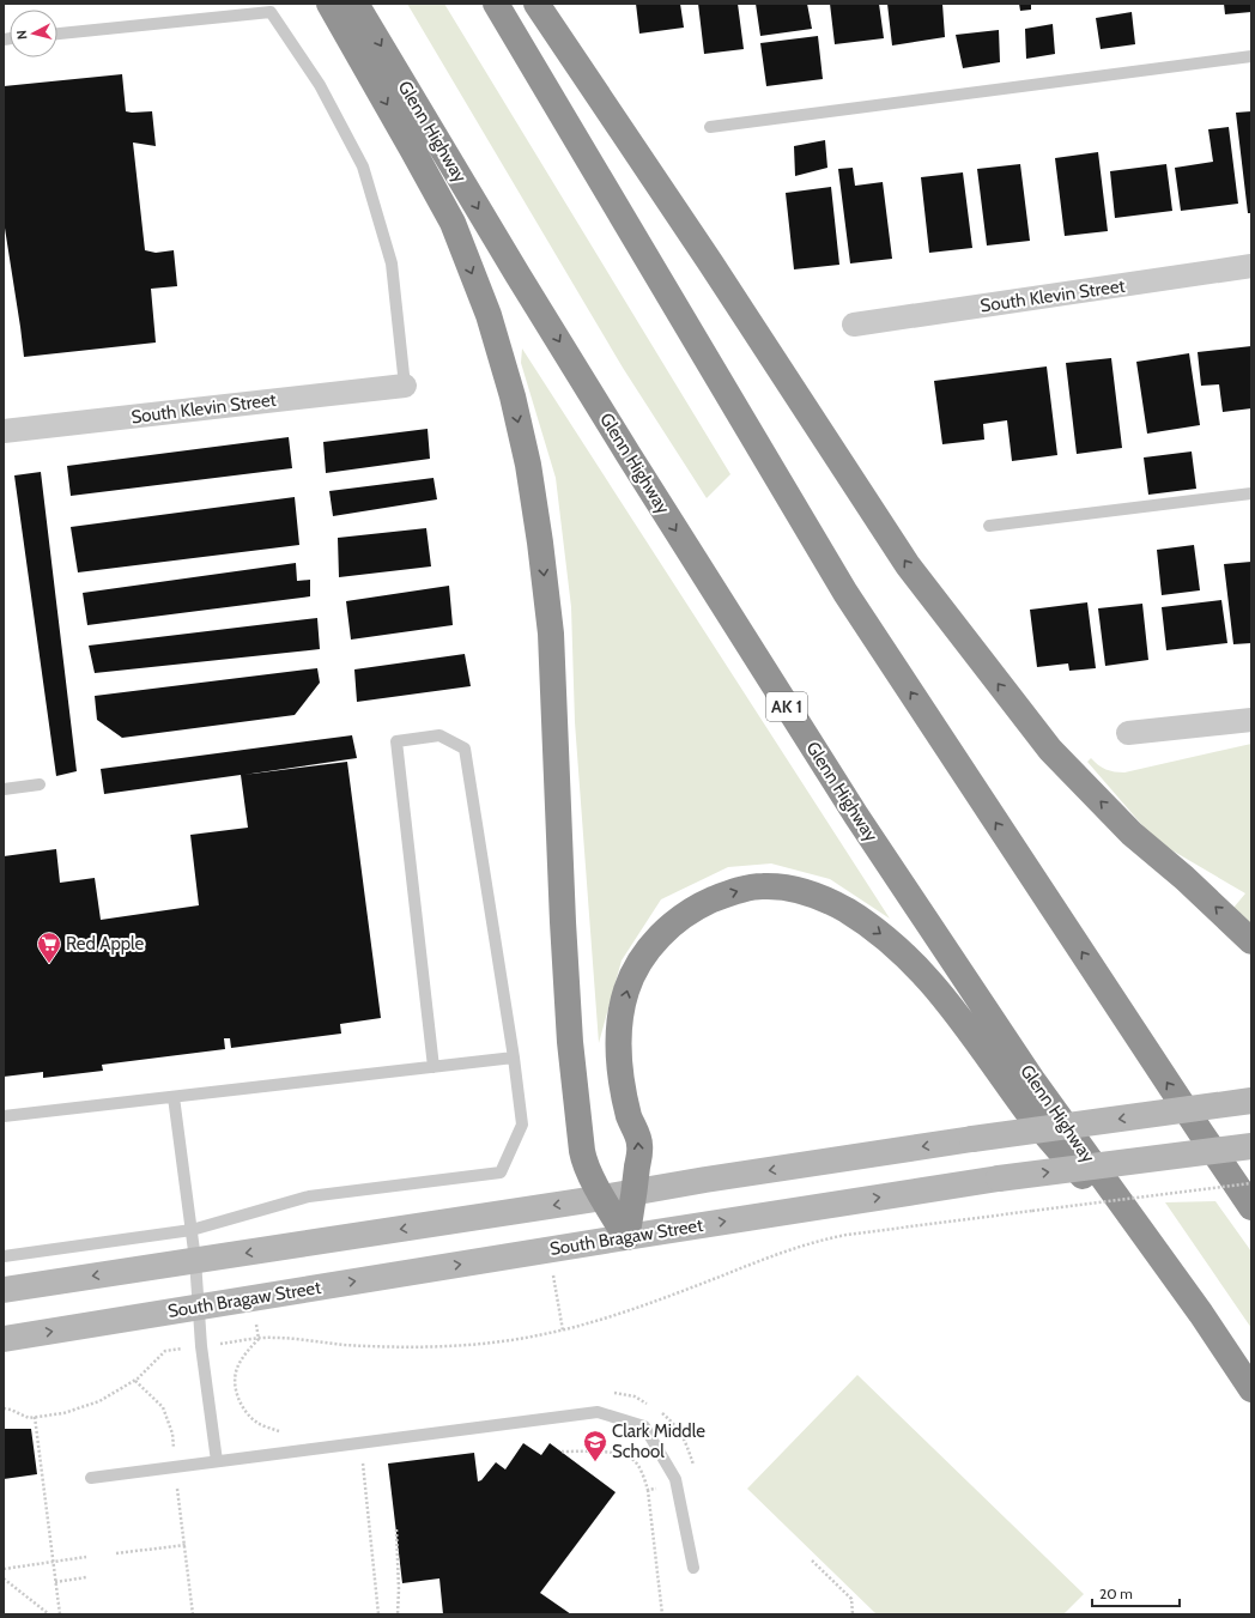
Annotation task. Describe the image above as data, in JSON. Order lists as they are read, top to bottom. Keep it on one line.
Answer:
{"streets":{"highway":["Glenn Highway","AK 1"],"main road":["South Bragaw Street"],"street":["South Klevin Street"]},"places":{"supermarket":["Red Apple"],"school or university":["Clark Middle School"]},"scale_bar":"20 m","north":"left"}
